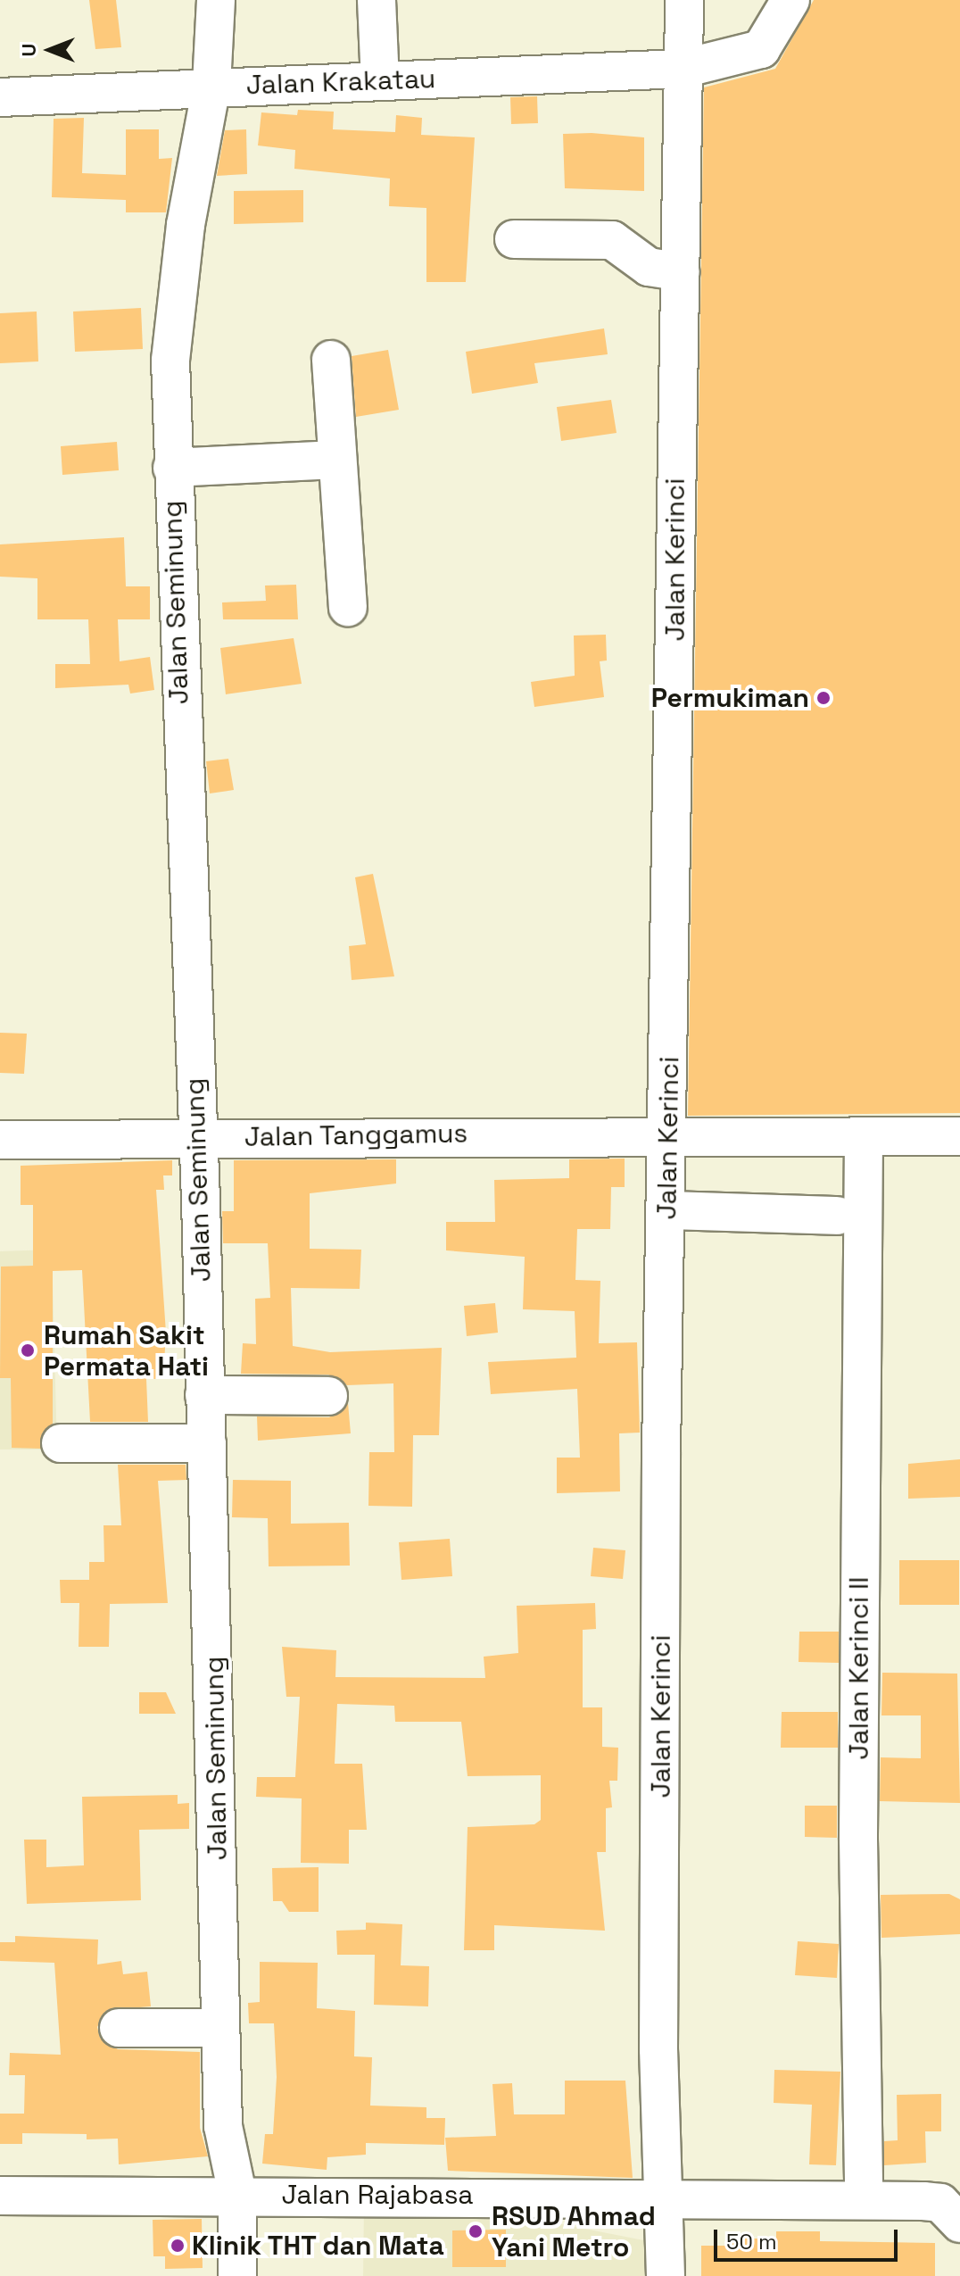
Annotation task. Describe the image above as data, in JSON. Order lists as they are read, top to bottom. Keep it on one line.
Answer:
{"streets":{"street":["Jalan Krakatau","Jalan Kerinci","Jalan Seminung","Jalan Tanggamus","Jalan Kerinci II","Jalan Rajabasa"]},"crossings":[["Jalan Krakatau","Jalan Kerinci"],["Jalan Krakatau","Jalan Seminung"],["Jalan Kerinci","Jalan Tanggamus"],["Jalan Kerinci","Jalan Rajabasa"],["Jalan Seminung","Jalan Tanggamus"],["Jalan Seminung","Jalan Rajabasa"],["Jalan Tanggamus","Jalan Kerinci II"],["Jalan Kerinci II","Jalan Rajabasa"]],"places":["Permukiman","Rumah Sakit Permata Hati","RSUD Ahmad Yani Metro","Klinik THT dan Mata"],"scale_bar":"50 m","north":"left"}
